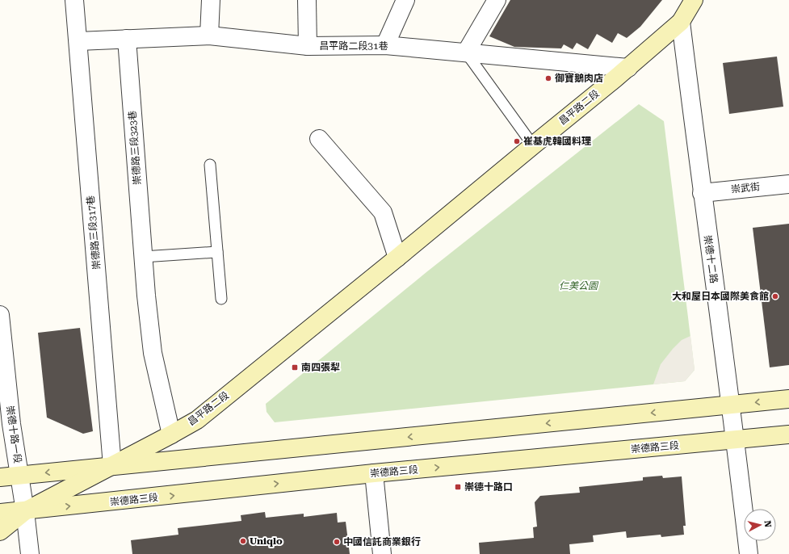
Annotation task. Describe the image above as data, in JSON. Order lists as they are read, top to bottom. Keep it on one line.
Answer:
{"streets":{"main road":["昌平路二段","崇德路三段"],"street":["昌平路二段31巷","崇德路三段323巷","崇武街","崇德路三段317巷","崇德十二路","崇德十路一段"]},"crossings":[["昌平路二段31巷","昌平路二段"],["昌平路二段31巷","崇德路三段323巷"],["昌平路二段31巷","崇德路三段317巷"],["昌平路二段","崇德路三段323巷"],["昌平路二段","崇德路三段317巷"],["昌平路二段","崇德十二路"],["昌平路二段","崇德十路一段"],["昌平路二段","崇德路三段"],["崇武街","崇德十二路"],["崇德十二路","崇德路三段"],["崇德十路一段","崇德路三段"]],"parks":["仁美公園"],"places":{"other":["御寶鵝肉店","崔基虎韓國料理","大和屋日本國際美食館","Uniqlo","中國信託商業銀行"],"transit":["南四張犁","崇德十路口"]},"north":"right"}
